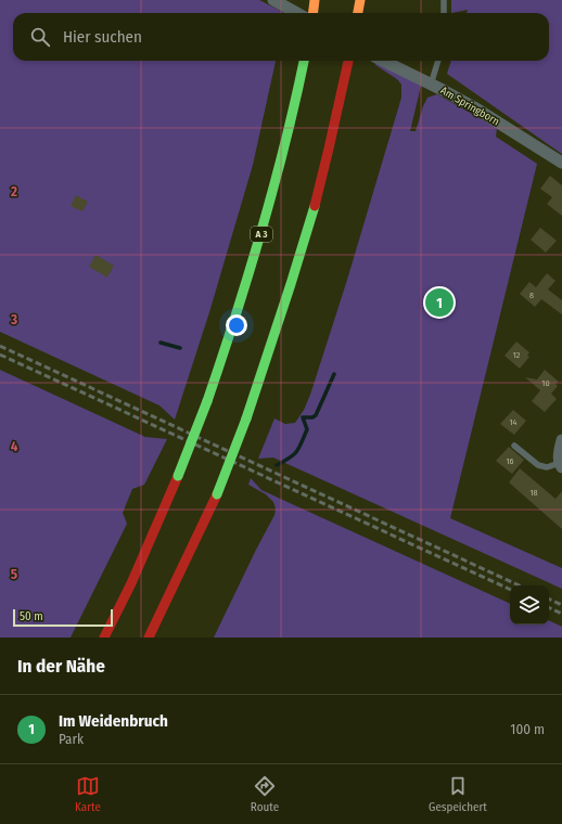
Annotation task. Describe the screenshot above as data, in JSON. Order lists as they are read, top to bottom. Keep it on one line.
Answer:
{"streets":{"highway":["A 3"],"street":["Am Springborn"]},"house_numbers":["8","12","10","14","16","18"],"scale_bar":"50 m","page":{"search":"Hier suchen","pins":"1","scale":"50 m","heading":"In der Nähe","list":[{"mark":"1","name":"Im Weidenbruch","note":"Park","value":"100 m"}],"nav":["Karte","Route","Gespeichert"]},"grid":{"rows":["2","3","4","5"]}}
